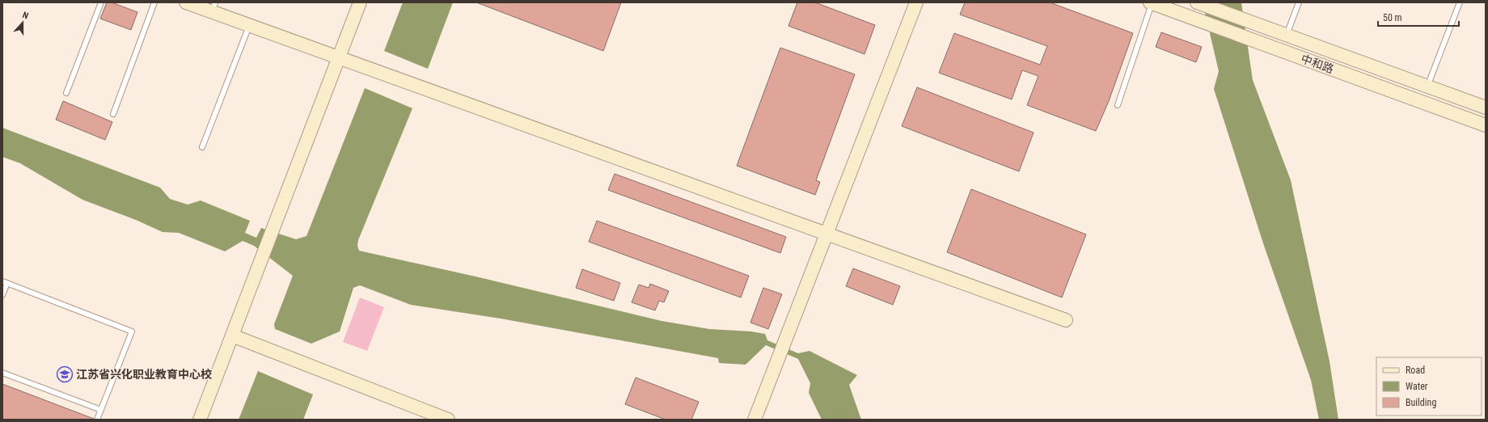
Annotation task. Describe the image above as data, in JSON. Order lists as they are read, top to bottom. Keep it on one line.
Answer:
{"streets":{"street":["中和路"]},"places":{"school or university":["江苏省兴化职业教育中心校"]},"legend":["Road","Water","Building"],"scale_bar":"50 m","north":"top"}
